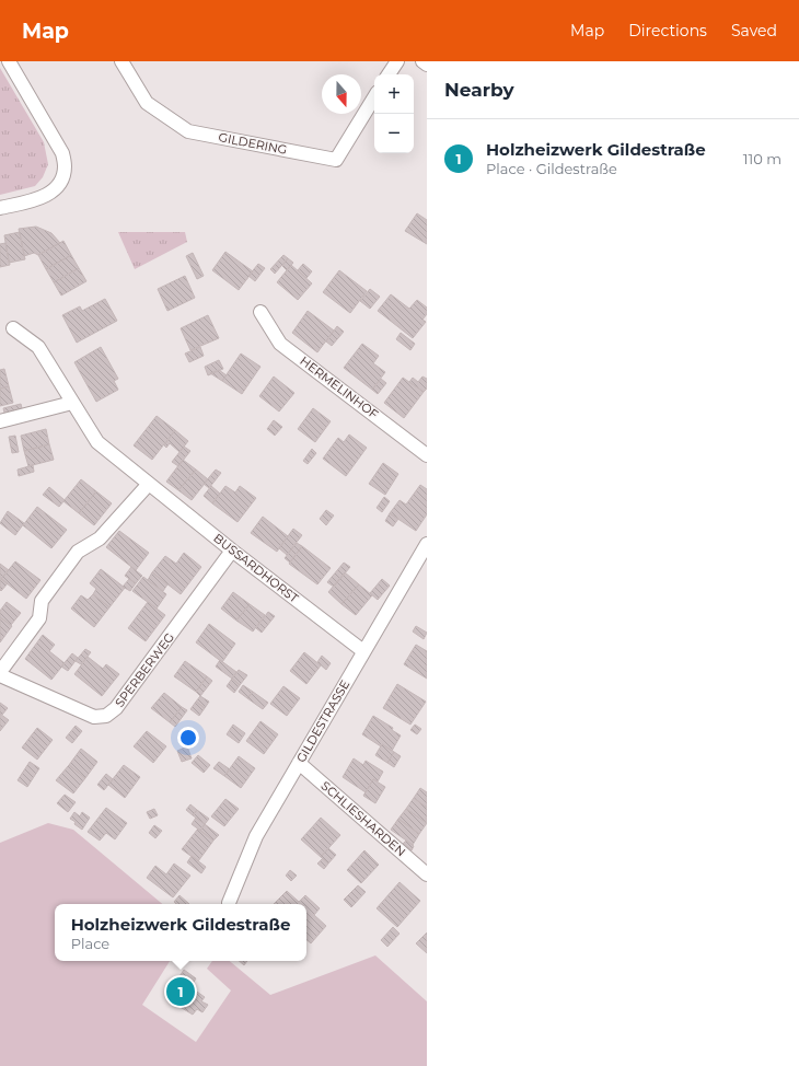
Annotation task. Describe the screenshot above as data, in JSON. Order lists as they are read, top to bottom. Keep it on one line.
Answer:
{"streets":{"street":["GILDERING","HERMELINHOF","BUSSARDHORST","SPERBERWEG","GILDESTRASSE","SCHLIESHARDEN"]},"crossings":[["BUSSARDHORST","SPERBERWEG"],["BUSSARDHORST","GILDESTRASSE"],["GILDESTRASSE","SCHLIESHARDEN"]],"north":"bottom","page":{"header":"Map","nav":["Map","Directions","Saved"],"heading":"Nearby","map_buttons":["+","−"],"list":[{"mark":"1","name":"Holzheizwerk Gildestraße","note":"Place · Gildestraße","value":"110 m"}],"popup":["Holzheizwerk Gildestraße","Place"],"pins":"1"}}
